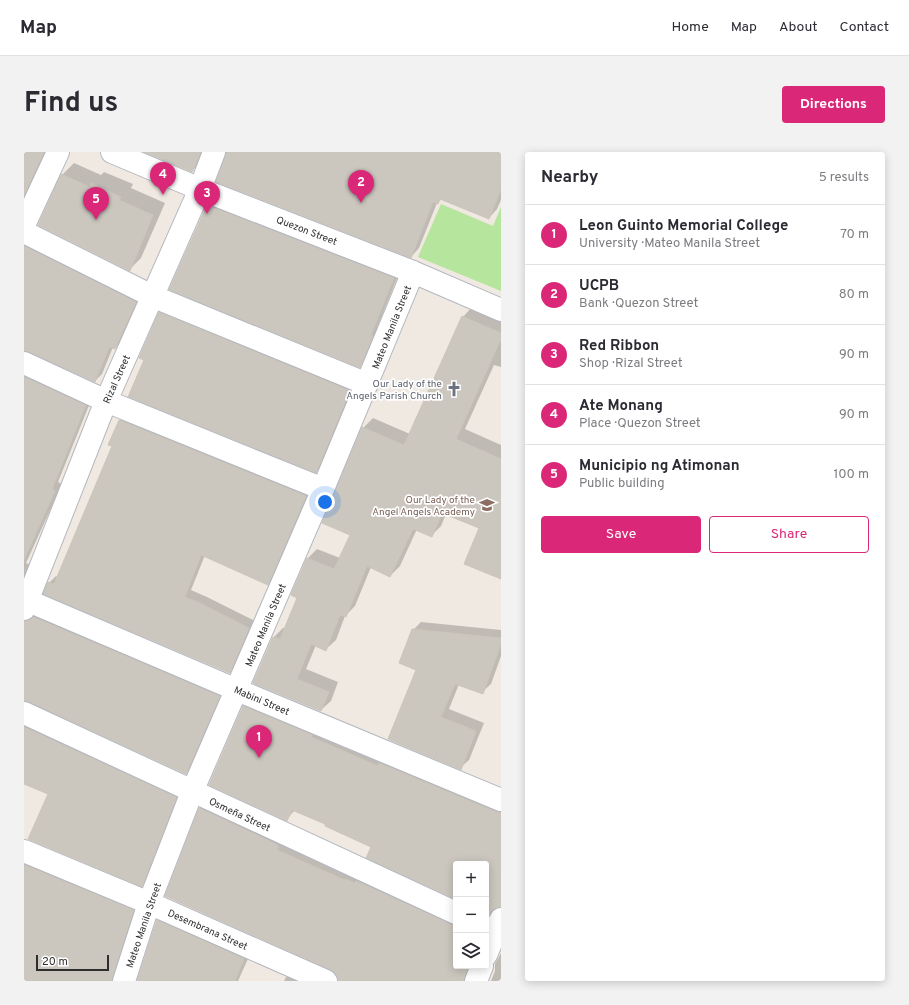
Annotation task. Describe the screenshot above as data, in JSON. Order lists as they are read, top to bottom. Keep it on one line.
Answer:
{"streets":{"street":["Quezon Street","Mateo Manila Street","Rizal Street","Mabini Street","Osmeña Street","Desembrana Street"]},"crossings":[["Quezon Street","Mateo Manila Street"],["Quezon Street","Rizal Street"],["Mateo Manila Street","Mabini Street"],["Mateo Manila Street","Osmeña Street"],["Mateo Manila Street","Desembrana Street"],["Rizal Street","Mabini Street"]],"places":{"church":["Our Lady of the Angels Parish Church"],"school or university":["Our Lady of the Angel Angels Academy"]},"scale_bar":"20 m","page":{"header":"Map","nav":["Home","Map","About","Contact"],"title":"Find us","buttons":["Directions",["Save","Share"]],"heading":["Nearby","5 results"],"pins":["4","2","3","5","1"],"list":[{"mark":"1","name":"Leon Guinto Memorial College","note":"University · Mateo Manila Street","value":"70 m"},{"mark":"2","name":"UCPB","note":"Bank · Quezon Street","value":"80 m"},{"mark":"3","name":"Red Ribbon","note":"Shop · Rizal Street","value":"90 m"},{"mark":"4","name":"Ate Monang","note":"Place · Quezon Street","value":"90 m"},{"mark":"5","name":"Municipio ng Atimonan","note":"Public building","value":"100 m"}],"map_buttons":["+","−"],"scale":"20 m"}}
